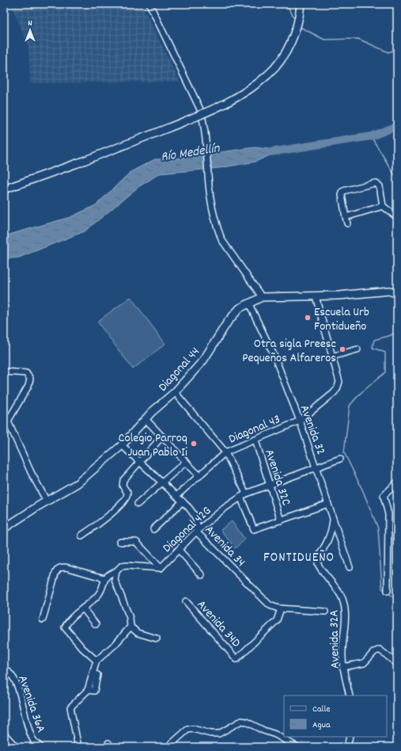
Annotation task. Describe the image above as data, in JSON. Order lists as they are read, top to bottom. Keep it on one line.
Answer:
{"streets":{"main road":["Diagonal 44"],"street":["Diagonal 43","Avenida 32","Avenida 32C","Diagonal 42G","Avenida 34","Avenida 34D","Avenida 32A","Avenida 36A"]},"crossings":[["Diagonal 44","Avenida 32"],["Diagonal 44","Avenida 34"],["Diagonal 43","Avenida 32"],["Diagonal 43","Avenida 32C"],["Diagonal 43","Avenida 34"],["Avenida 32","Diagonal 42G"],["Avenida 32","Avenida 32A"],["Avenida 32C","Diagonal 42G"],["Diagonal 42G","Avenida 34"],["Avenida 34","Avenida 34D"]],"districts":["FONTIDUEÑO"],"water":["Río Medellín"],"places":["Escuela Urb Fontidueño","Otra sigla Preesc Pequeños Alfareros","Colegio Parroq Juan Pablo Ii"],"legend":["Calle","Agua"],"north":"top"}
